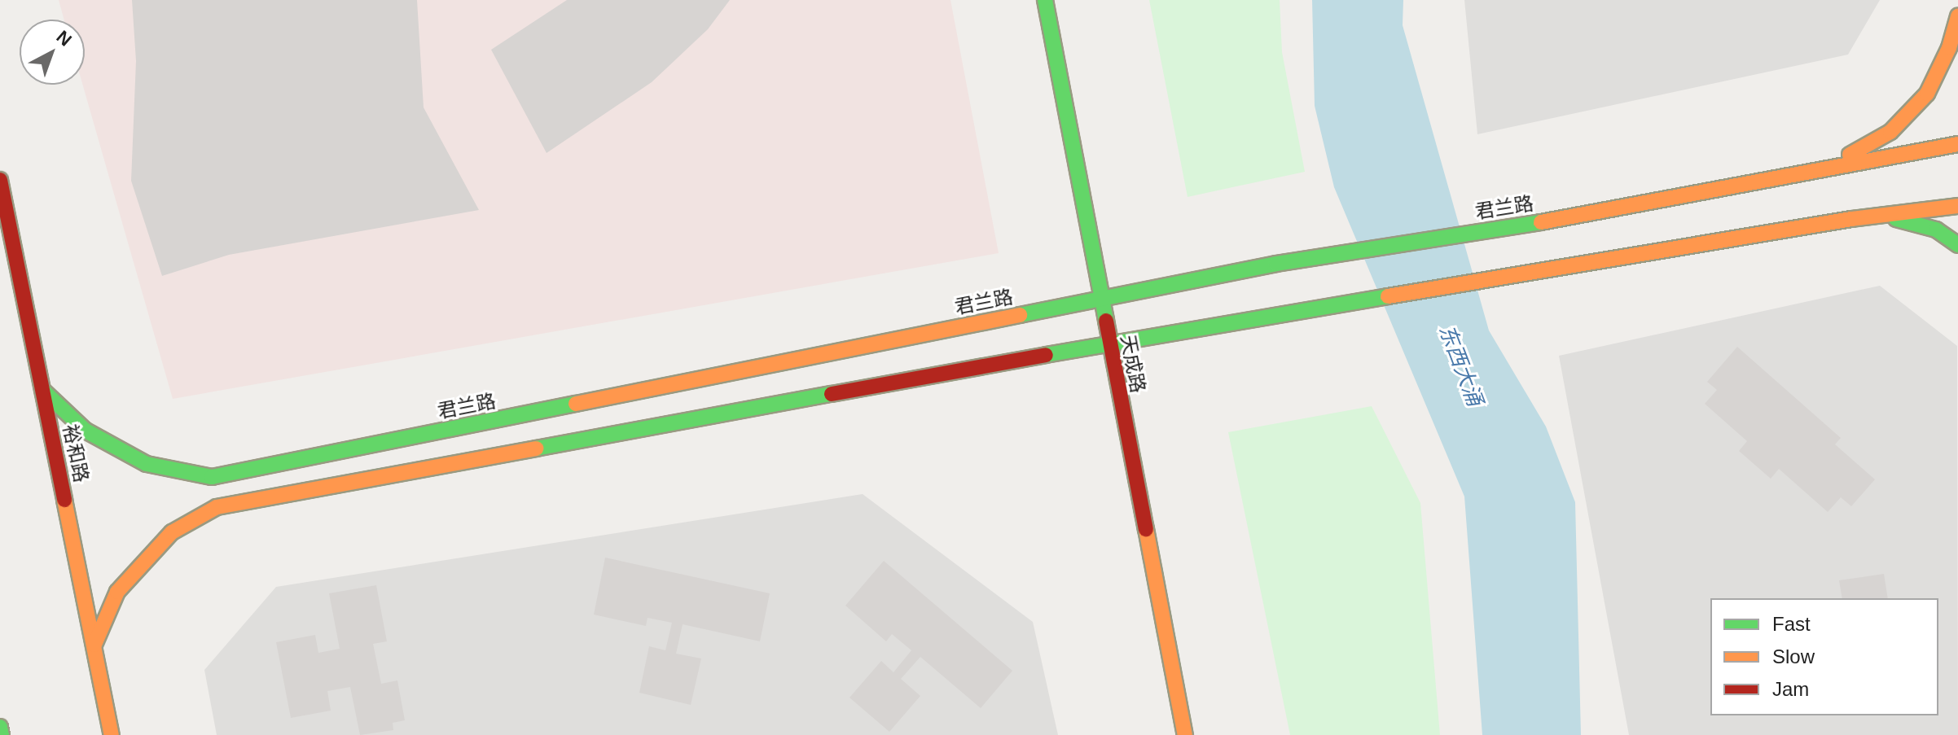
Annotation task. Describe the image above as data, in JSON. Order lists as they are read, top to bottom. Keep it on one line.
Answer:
{"streets":{"street":["君兰路","天成路","裕和路"]},"crossings":[["君兰路","天成路"],["君兰路","裕和路"]],"water":["东西大涌"],"legend":["Fast","Slow","Jam"],"north":"top right"}
